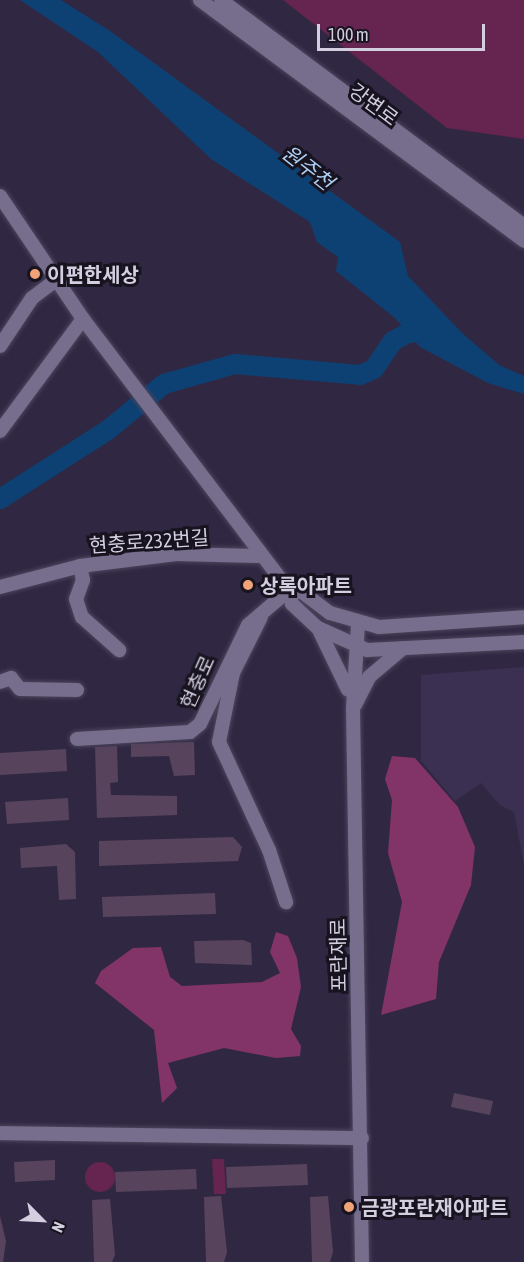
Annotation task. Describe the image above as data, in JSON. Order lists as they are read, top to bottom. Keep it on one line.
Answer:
{"streets":{"street":["강변로","현충로232번길","현충로","포란재로"]},"water":["원주천"],"places":["이편한세상","상록아파트","금광포란재아파트"],"scale_bar":"100 m","north":"bottom right"}
